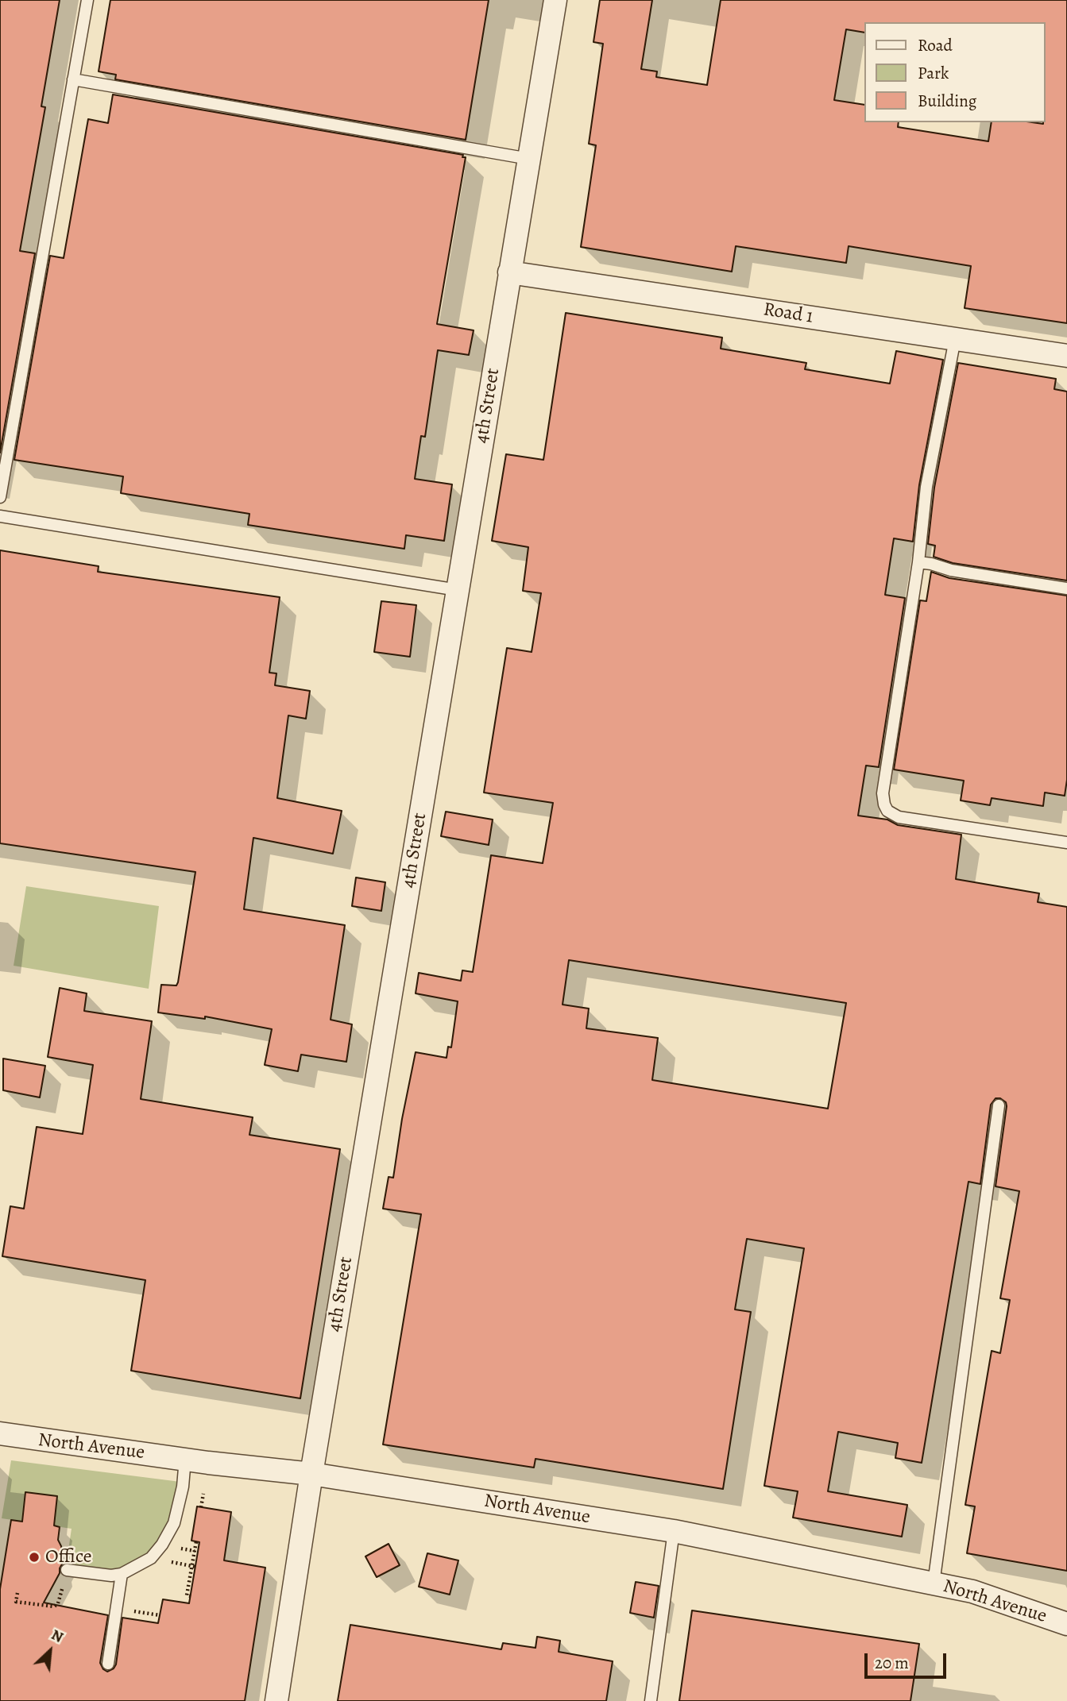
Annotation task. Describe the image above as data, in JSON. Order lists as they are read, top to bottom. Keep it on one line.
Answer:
{"streets":{"street":["Road 1","4th Street","North Avenue"]},"crossings":[["Road 1","4th Street"],["4th Street","North Avenue"]],"places":["Office"],"legend":["Road","Park","Building"],"scale_bar":"20 m","north":"top right"}
